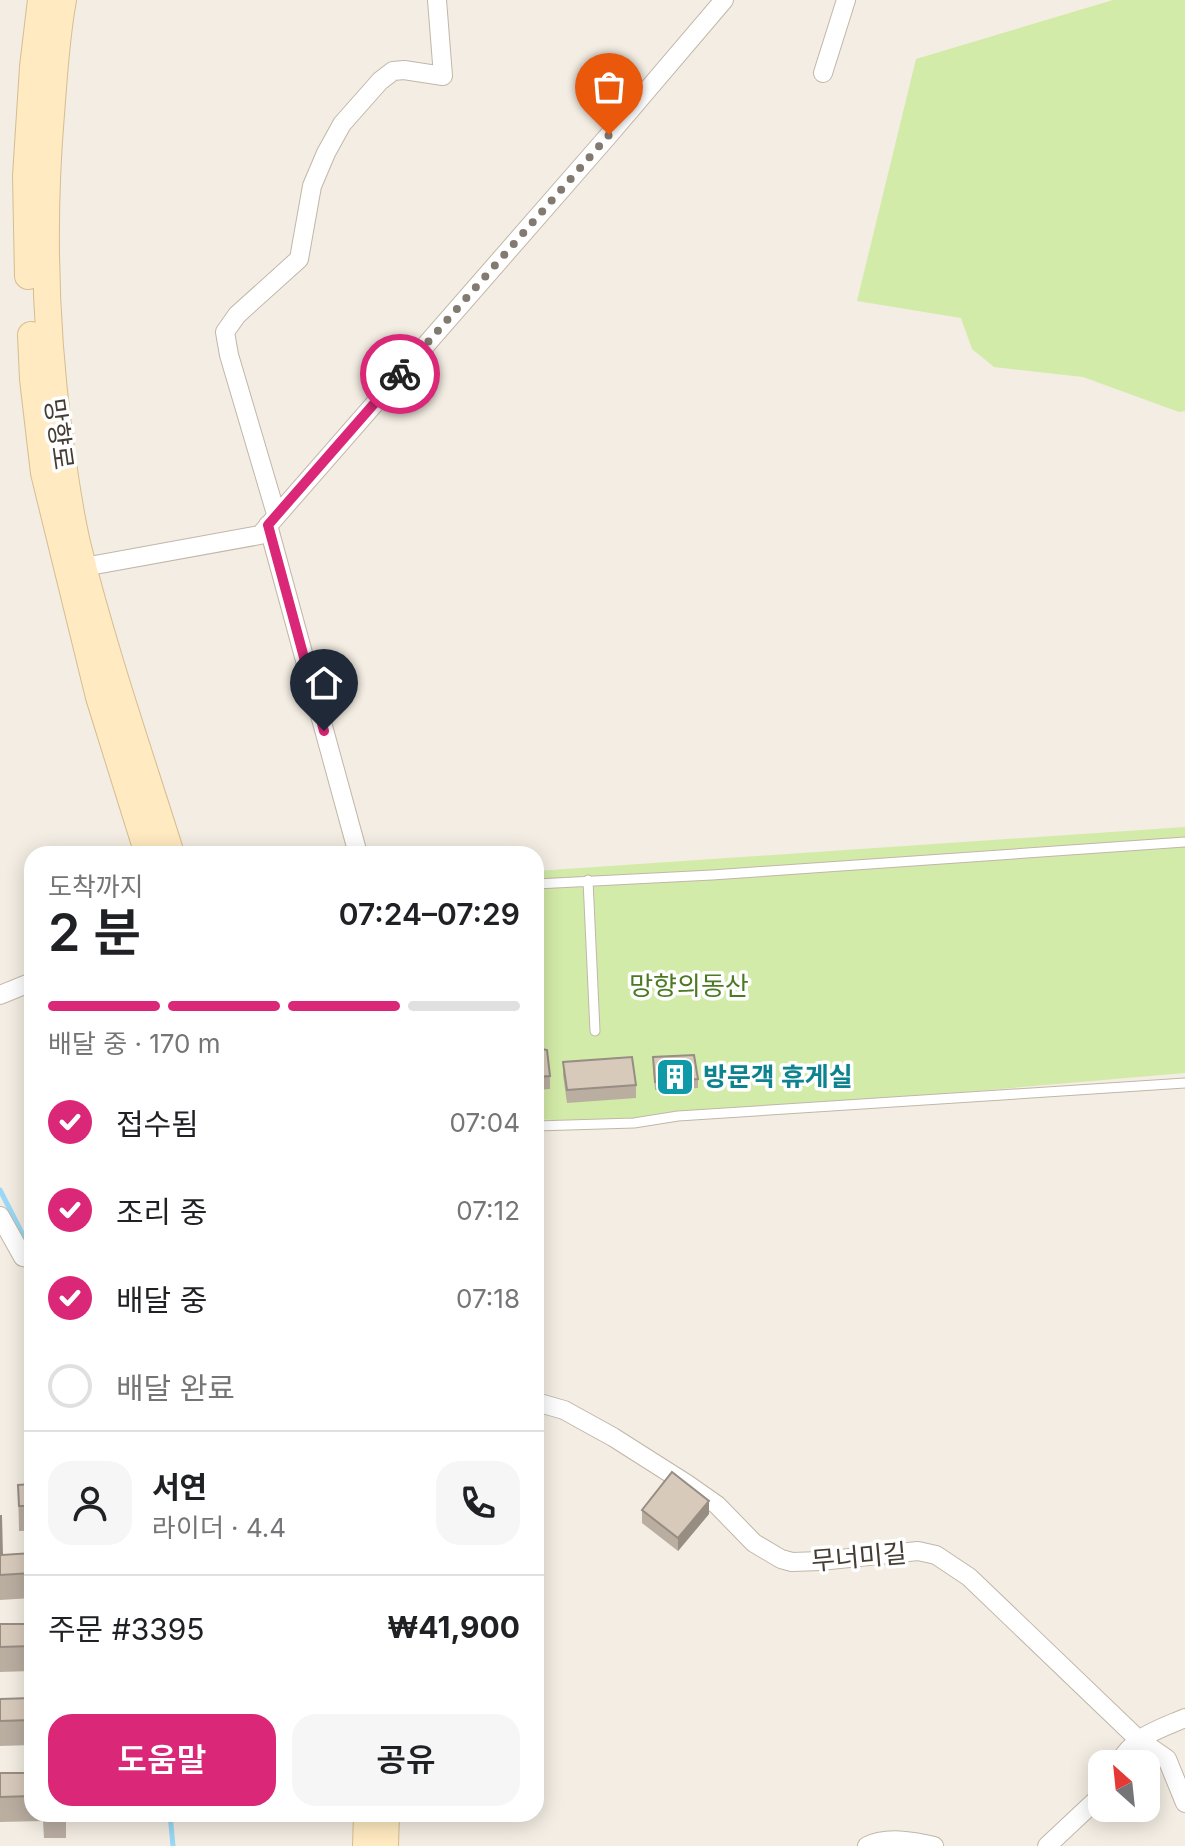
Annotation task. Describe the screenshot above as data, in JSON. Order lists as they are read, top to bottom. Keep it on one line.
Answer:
{"streets":{"main road":["망향로"],"street":["무너미길"]},"parks":["망향의동산"],"places":{"building":["방문객 휴게실"]},"north":"top left","page":{"heading":["2 분","도착까지","07:24–07:29"],"panel":["서연","라이더 · 4.4","주문 #3395","₩41,900"],"bar":"배달 중 · 170 m","list":[["접수됨","07:04"],["조리 중","07:12"],["배달 중","07:18"],"배달 완료"],"buttons":["도움말","공유"]}}
